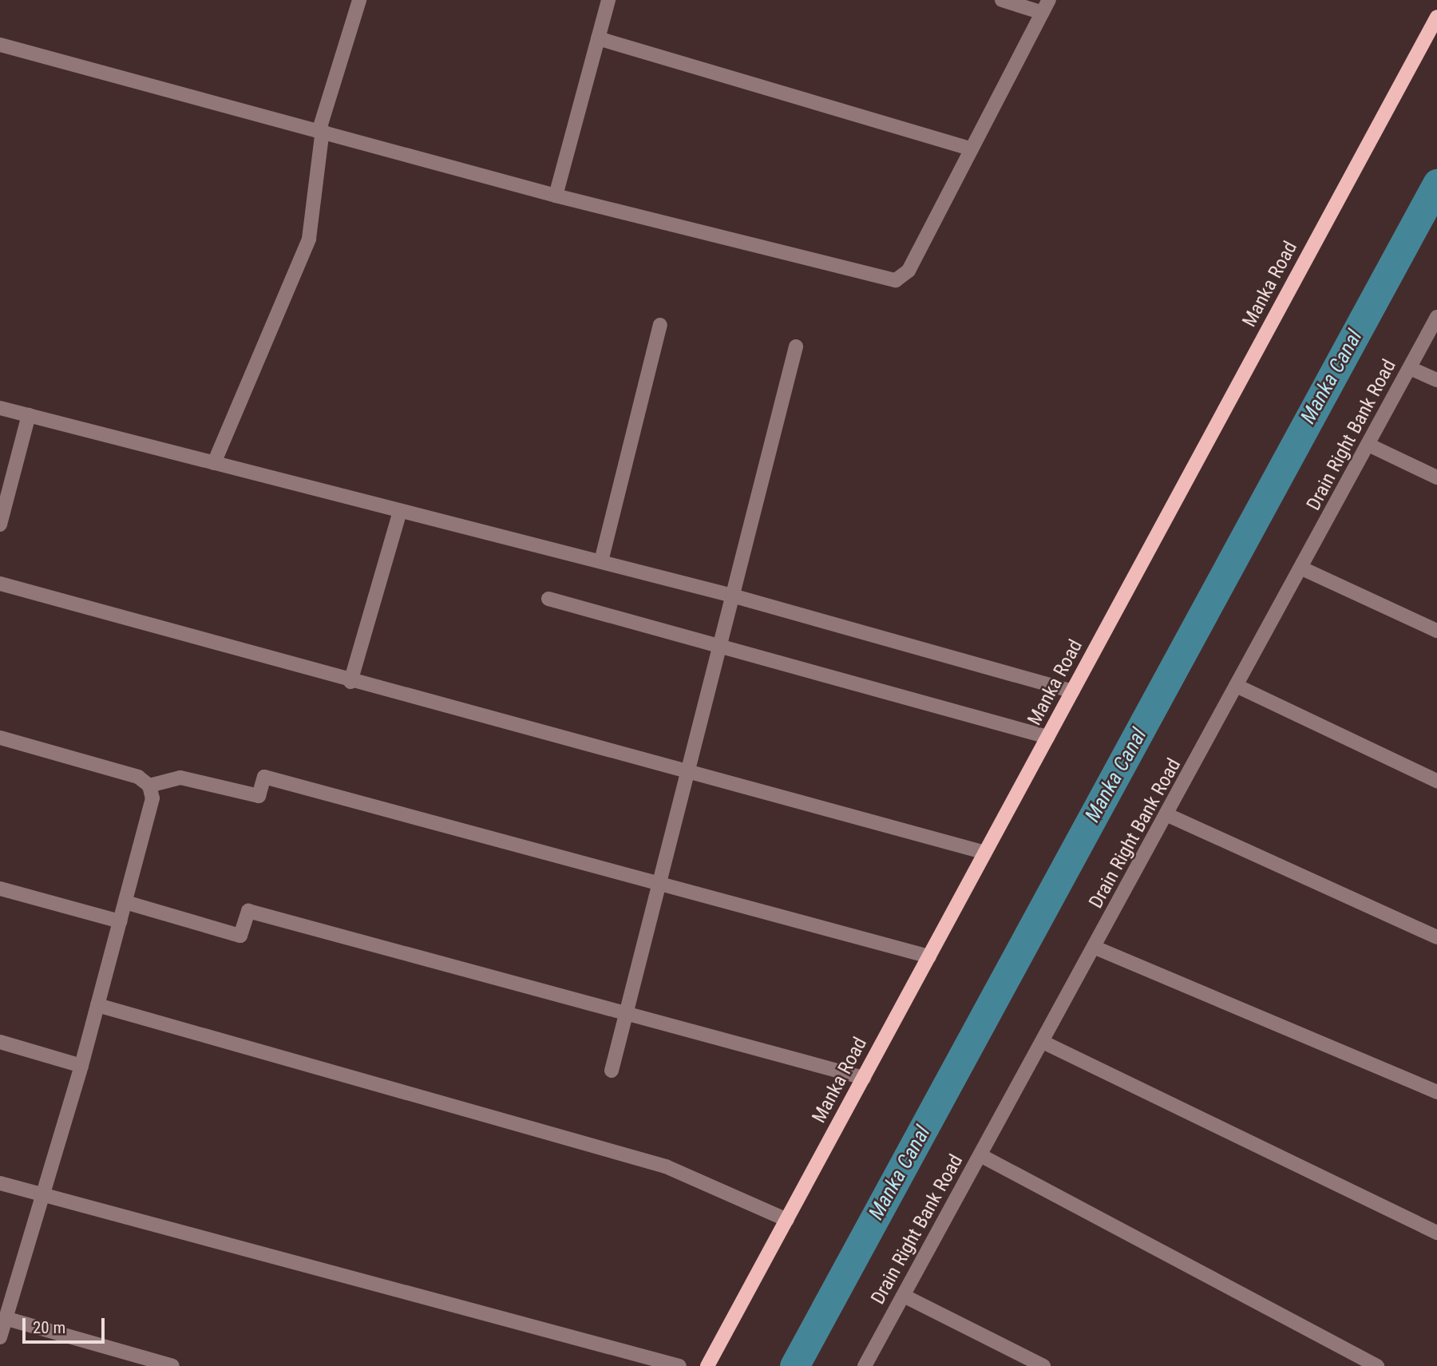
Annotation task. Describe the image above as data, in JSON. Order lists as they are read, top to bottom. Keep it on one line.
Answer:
{"streets":{"main road":["Manka Road"],"street":["Drain Right Bank Road"]},"water":["Manka Canal"],"scale_bar":"20 m"}
